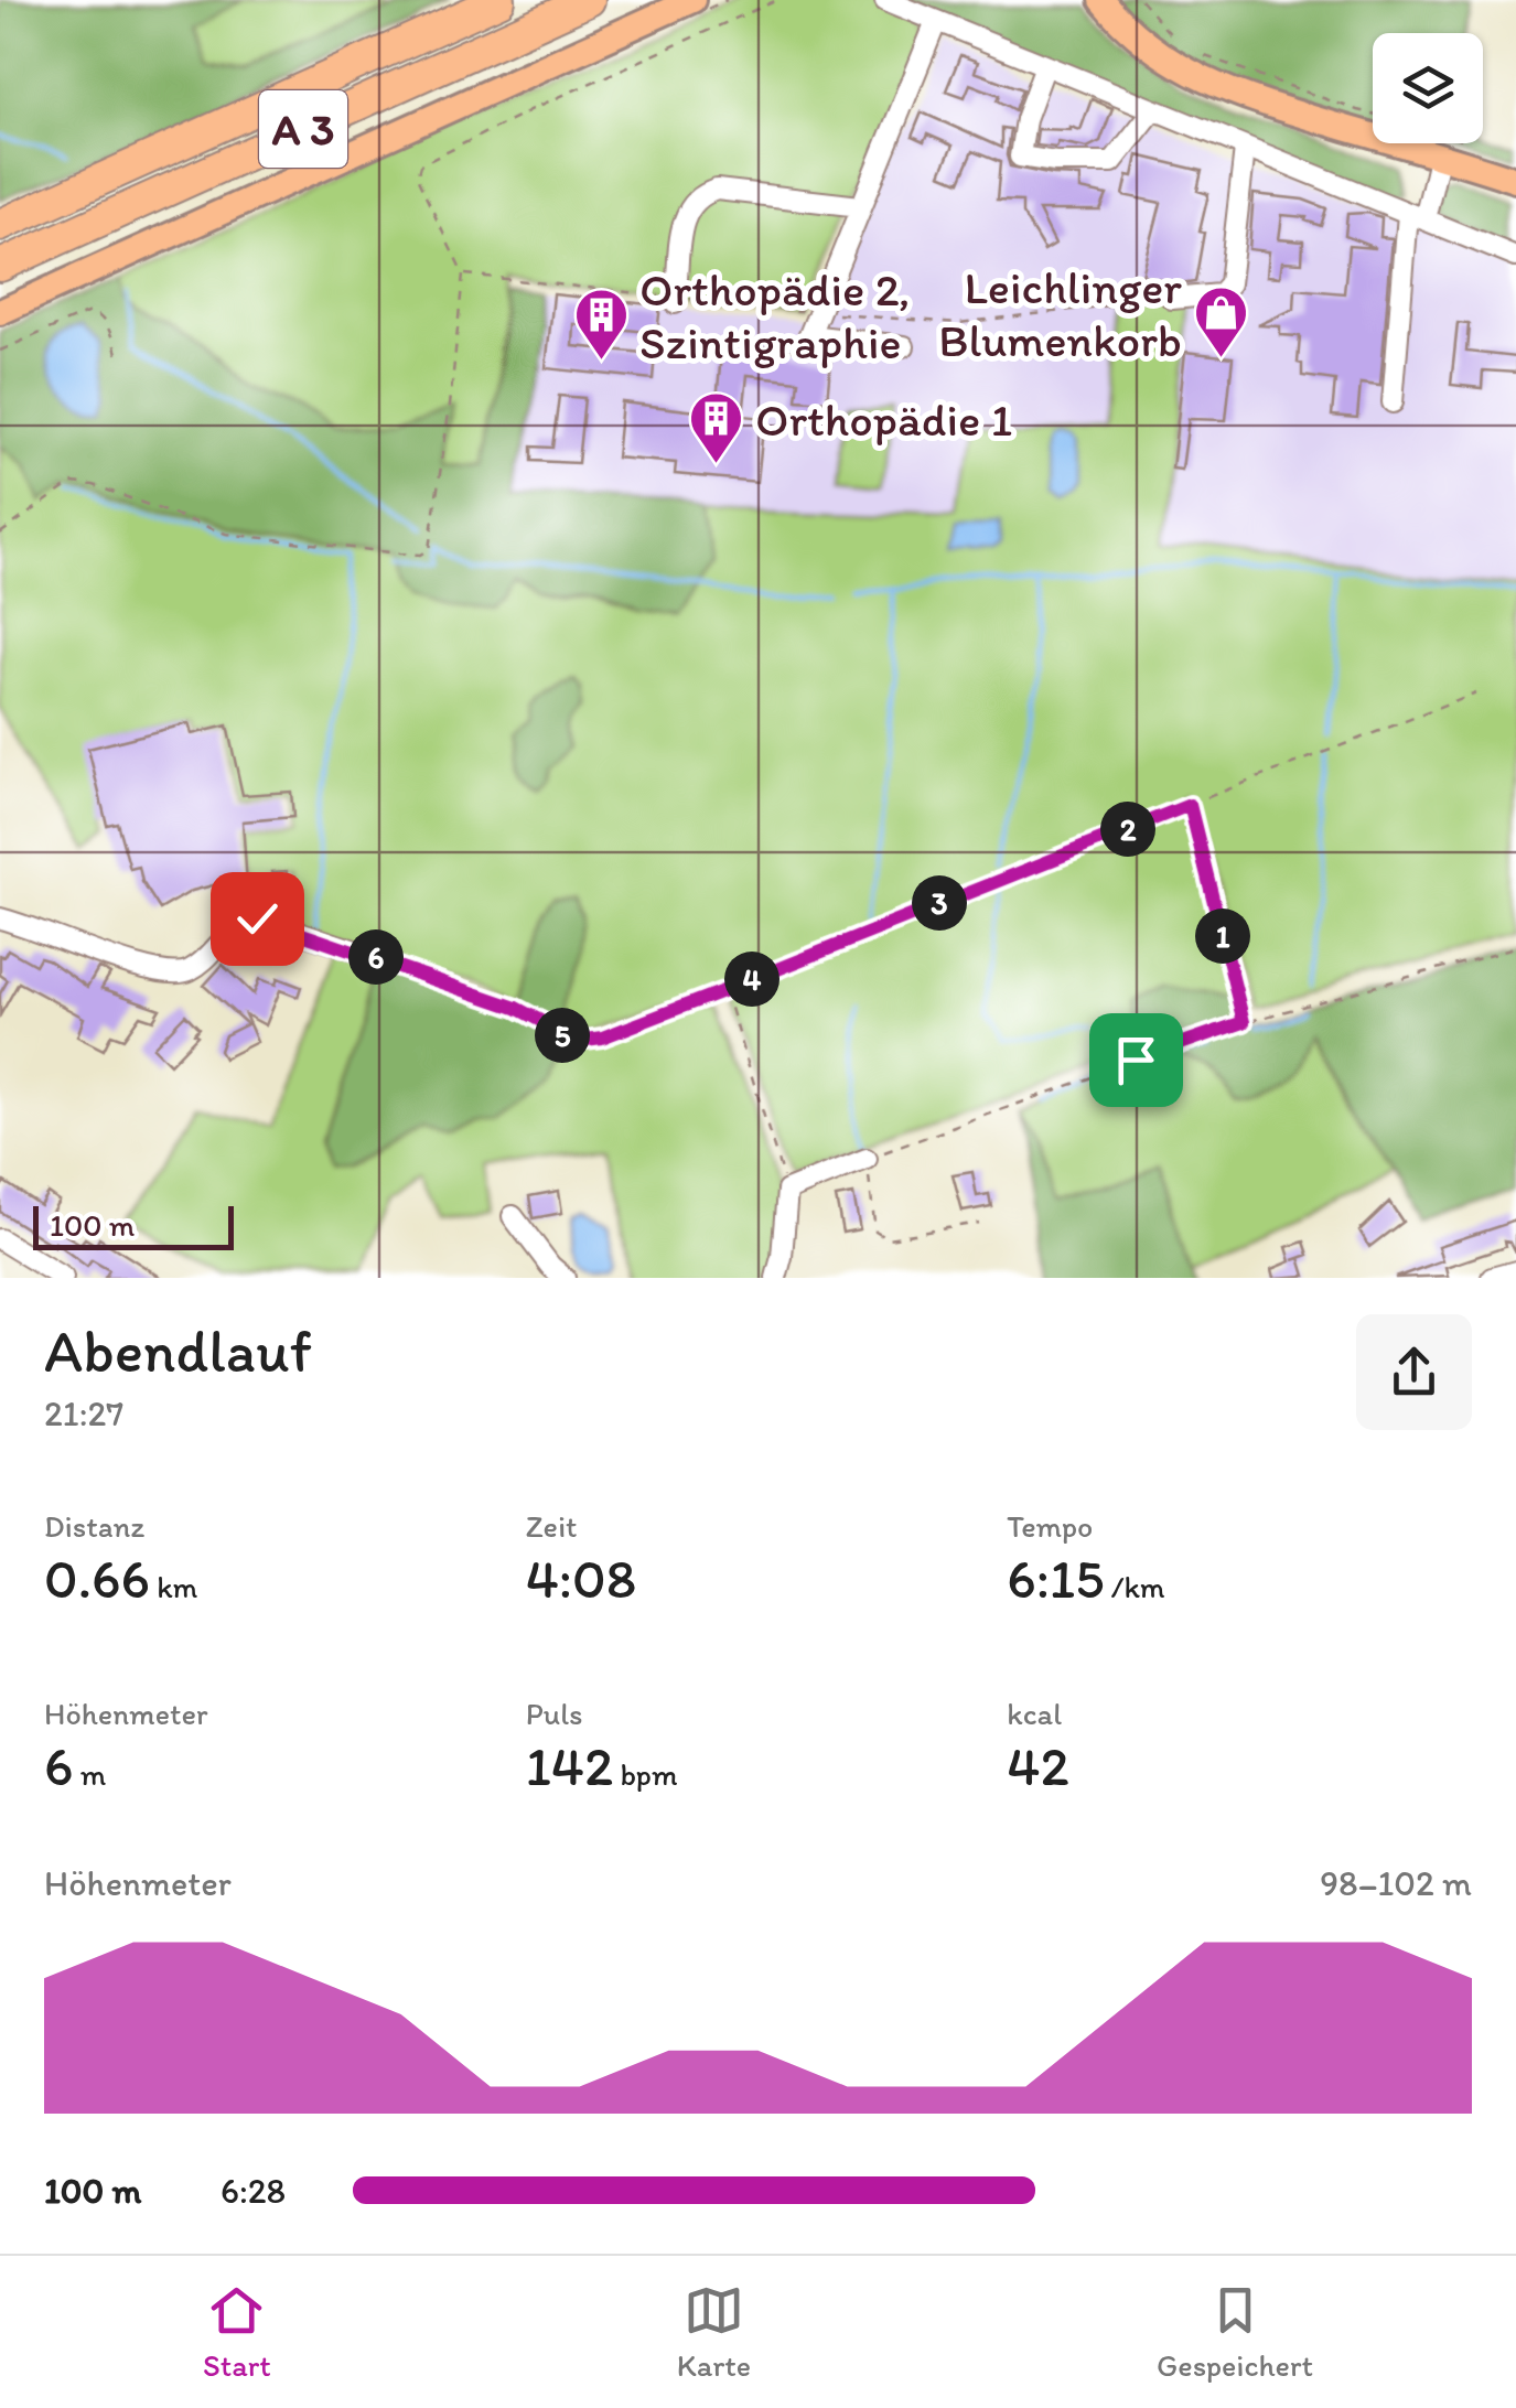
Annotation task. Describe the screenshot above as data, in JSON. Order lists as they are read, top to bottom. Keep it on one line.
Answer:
{"streets":{"highway":["A 3"]},"places":{"shop":["Leichlinger Blumenkorb"],"building":["Orthopädie 2, Szintigraphie","Orthopädie 1"]},"scale_bar":"100 m","page":{"pins":["2","3","1","6","4","5"],"scale":"100 m","heading":["Abendlauf","21:27"],"stats":[["Distanz","0.66 km"],["Zeit","4:08"],["Tempo","6:15 /km"],["Höhenmeter","6 m"],["Puls","142 bpm"],["kcal","42"]],"chart":["Höhenmeter","98–102 m"],"list":[{"name":"100 m","note":"6:28"}],"tabs":["Start","Karte","Gespeichert"]}}
